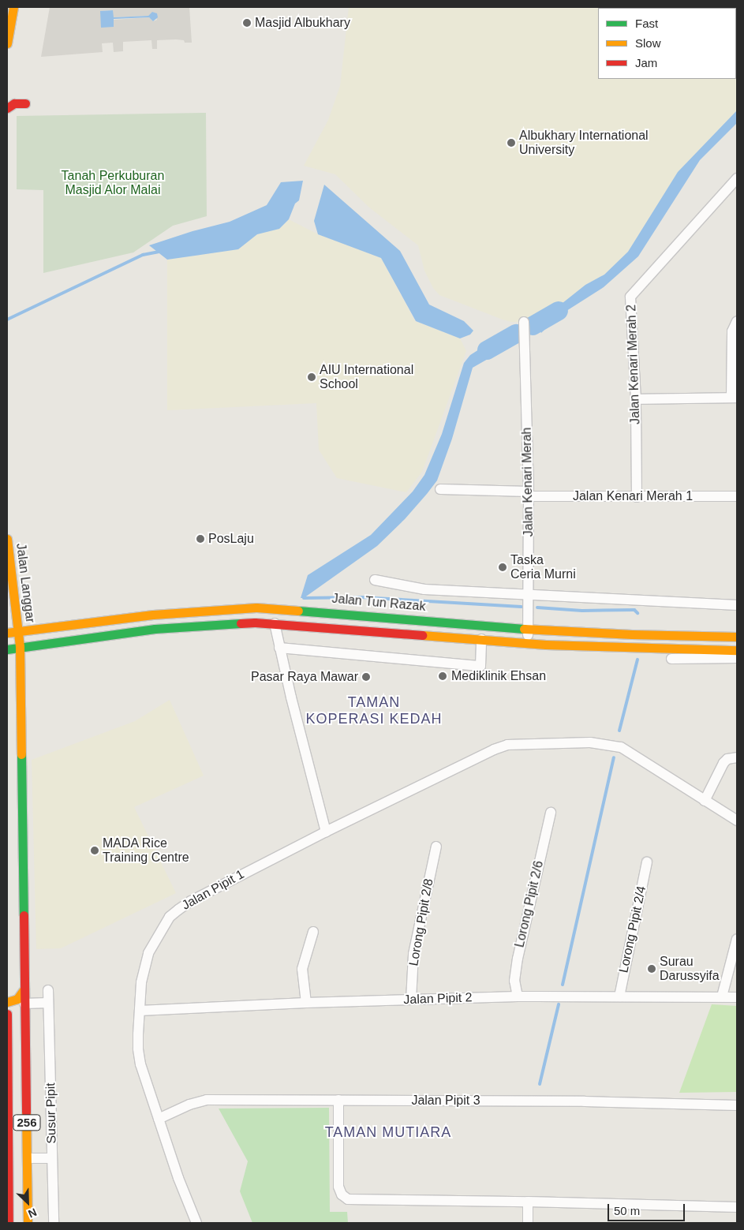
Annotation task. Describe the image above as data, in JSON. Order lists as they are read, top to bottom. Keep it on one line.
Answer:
{"streets":{"main road":["Jalan Langgar","Jalan Tun Razak","256"],"street":["Jalan Kenari Merah 2","Jalan Kenari Merah","Jalan Kenari Merah 1","Jalan Pipit 1","Lorong Pipit 2/6","Lorong Pipit 2/8","Lorong Pipit 2/4","Jalan Pipit 2","Jalan Pipit 3","Susur Pipit"]},"crossings":[["Jalan Kenari Merah 2","Jalan Kenari Merah 1"],["Jalan Kenari Merah","Jalan Kenari Merah 1"],["Jalan Kenari Merah","Jalan Tun Razak"],["Jalan Langgar","Jalan Tun Razak"],["Jalan Pipit 1","Jalan Pipit 2"],["Jalan Pipit 1","Jalan Pipit 3"],["Lorong Pipit 2/6","Jalan Pipit 2"],["Lorong Pipit 2/8","Jalan Pipit 2"],["Lorong Pipit 2/4","Jalan Pipit 2"]],"districts":["TAMAN KOPERASI KEDAH","TAMAN MUTIARA"],"parks":["Tanah Perkuburan Masjid Alor Malai"],"places":["Masjid Albukhary","Albukhary International University","AIU International School","PosLaju","Taska Ceria Murni","Mediklinik Ehsan","Pasar Raya Mawar","MADA Rice Training Centre","Surau Darussyifa"],"legend":["Fast","Slow","Jam"],"scale_bar":"50 m","north":"bottom right"}
